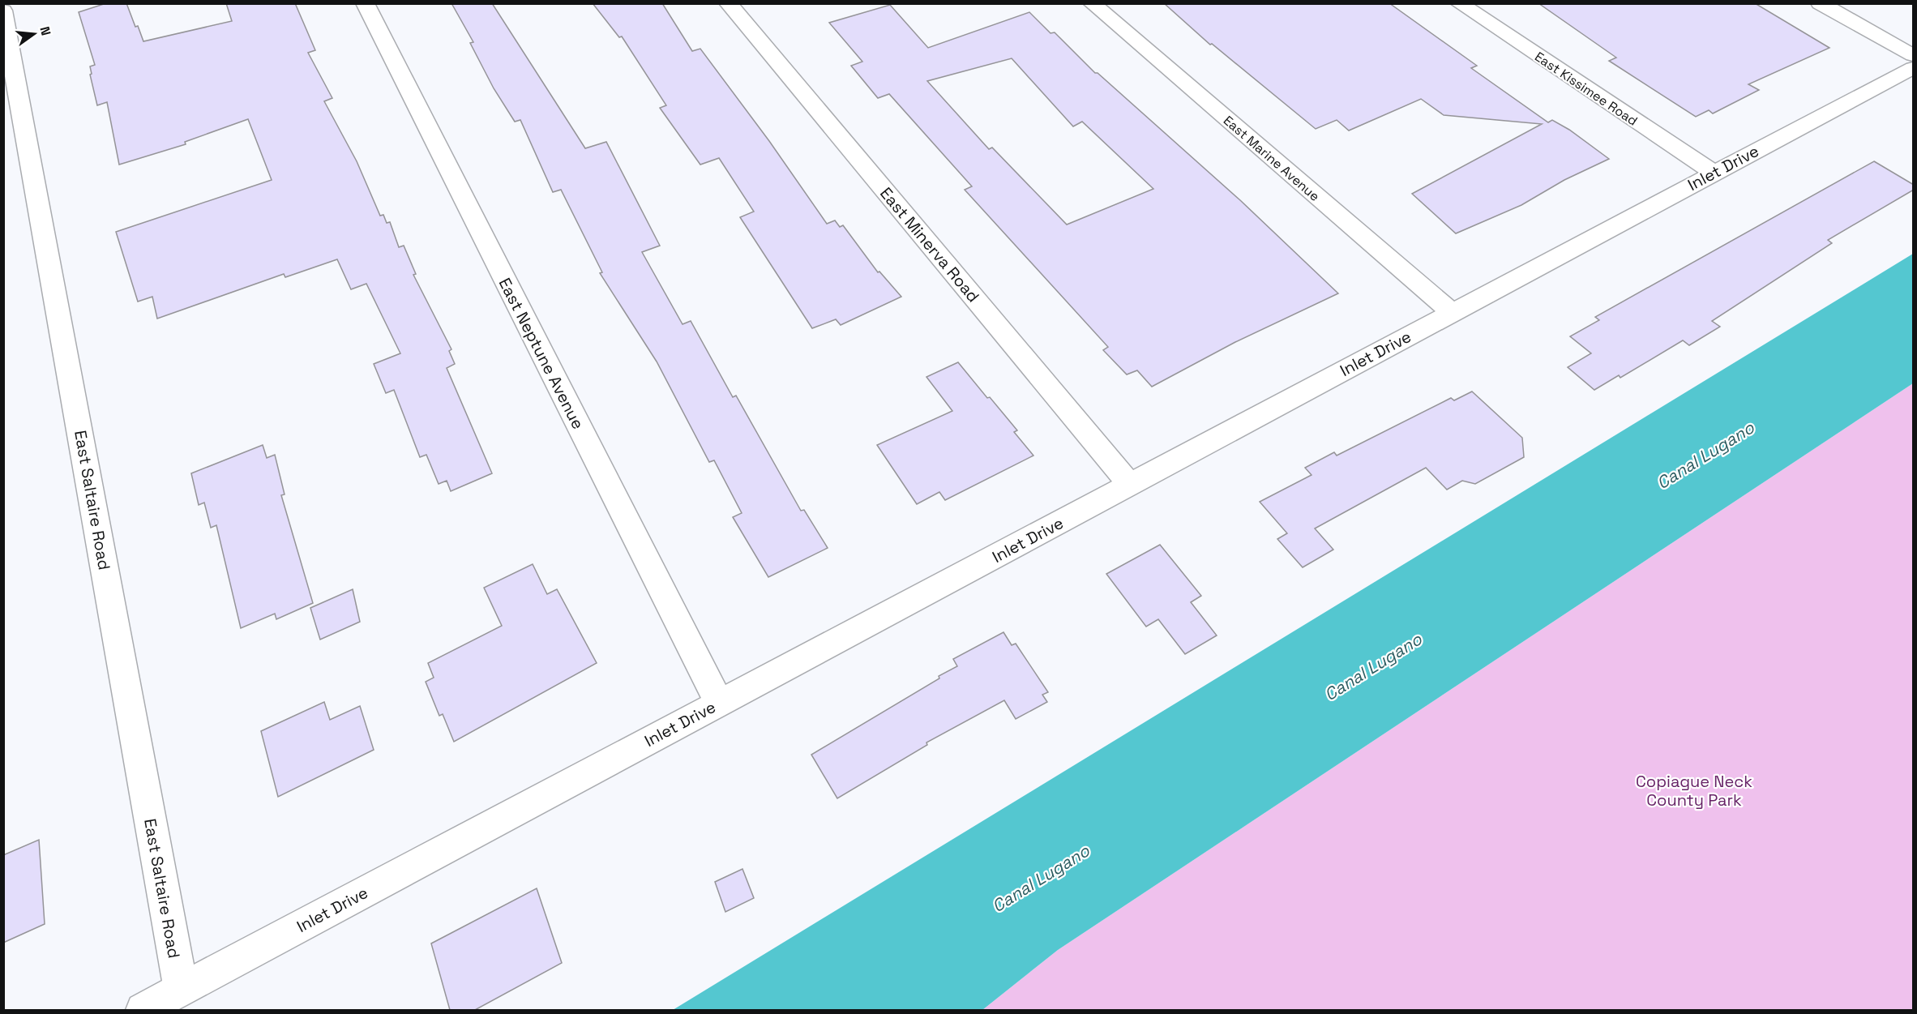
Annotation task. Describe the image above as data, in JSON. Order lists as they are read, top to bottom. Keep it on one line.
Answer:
{"streets":{"street":["East Kissimee Road","East Marine Avenue","Inlet Drive","East Minerva Road","East Neptune Avenue","East Saltaire Road"]},"crossings":[["East Kissimee Road","Inlet Drive"],["East Marine Avenue","Inlet Drive"],["Inlet Drive","East Minerva Road"],["Inlet Drive","East Neptune Avenue"],["Inlet Drive","East Saltaire Road"]],"water":["Canal Lugano"],"parks":["Copiague Neck County Park"],"north":"right"}
